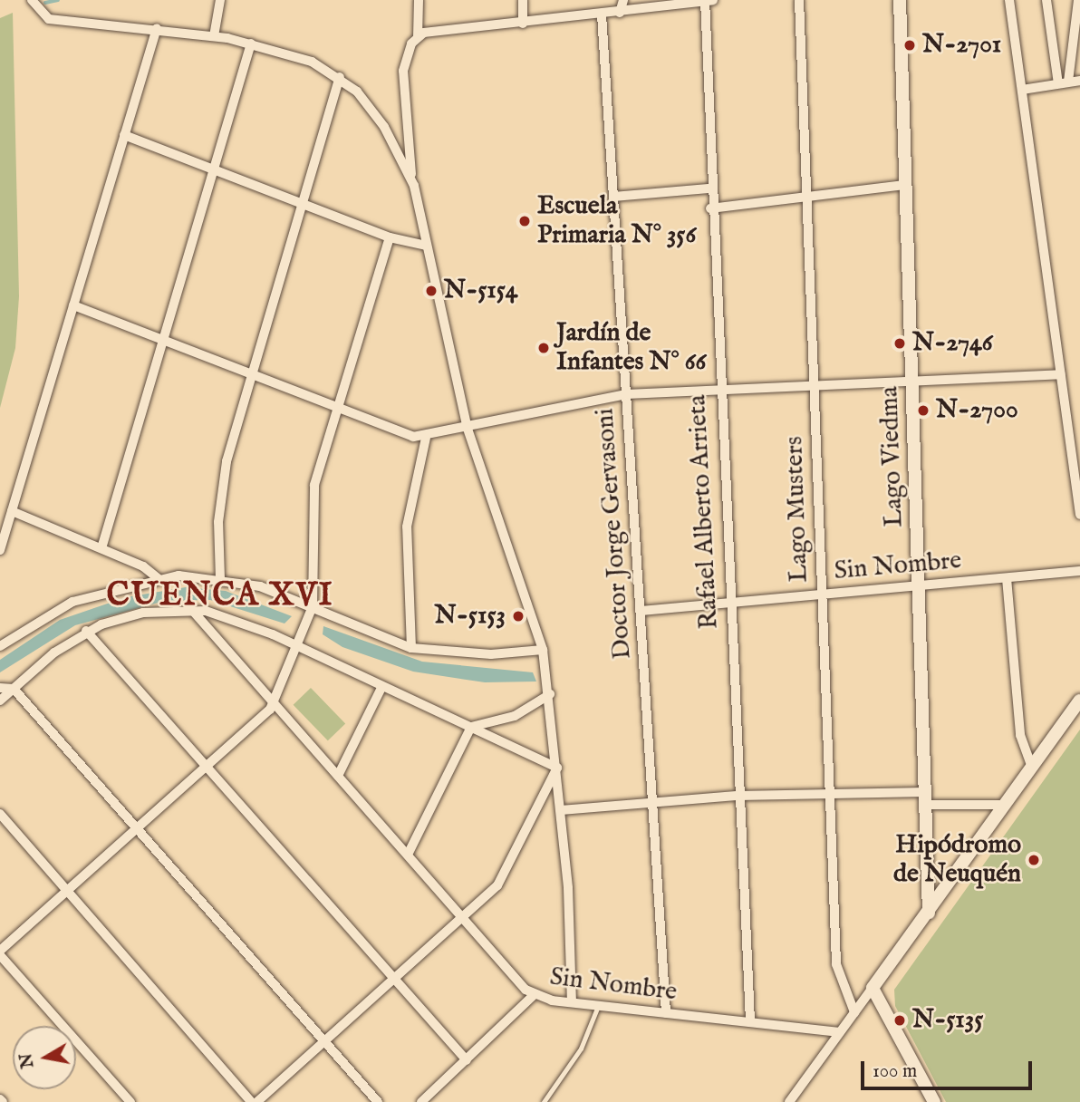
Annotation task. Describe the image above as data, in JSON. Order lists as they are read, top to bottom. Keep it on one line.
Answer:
{"streets":{"main road":["Lago Viedma"],"street":["Lago Musters","Rafael Alberto Arrieta","Doctor Jorge Gervasoni","Sin Nombre"]},"crossings":[["Lago Viedma","Sin Nombre"],["Lago Musters","Sin Nombre"],["Rafael Alberto Arrieta","Sin Nombre"],["Doctor Jorge Gervasoni","Sin Nombre"]],"districts":["CUENCA XVI"],"places":["N-2701","Escuela Primaria N° 356","N-5154","N-2746","Jardín de Infantes N° 66","N-2700","N-5153","Hipódromo de Neuquén","N-5135"],"scale_bar":"100 m","north":"left"}
